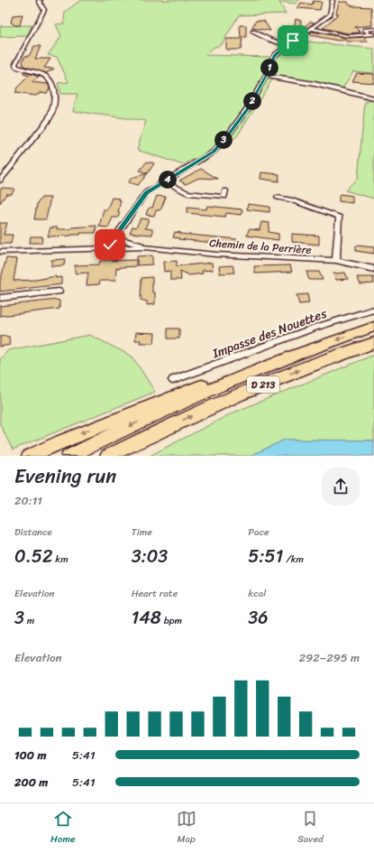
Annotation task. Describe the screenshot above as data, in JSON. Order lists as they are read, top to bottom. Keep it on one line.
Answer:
{"streets":{"highway":["D 213"],"street":["Chemin de la Perrière","Impasse des Nouettes"]},"page":{"pins":["1","2","3","4"],"heading":["Evening run","20:11"],"stats":[["Distance","0.52 km"],["Time","3:03"],["Pace","5:51 /km"],["Elevation","3 m"],["Heart rate","148 bpm"],["kcal","36"]],"chart":["Elevation","292–295 m"],"list":[{"name":"100 m","note":"5:41"},{"name":"200 m","note":"5:41"}],"tabs":["Home","Map","Saved"]}}
